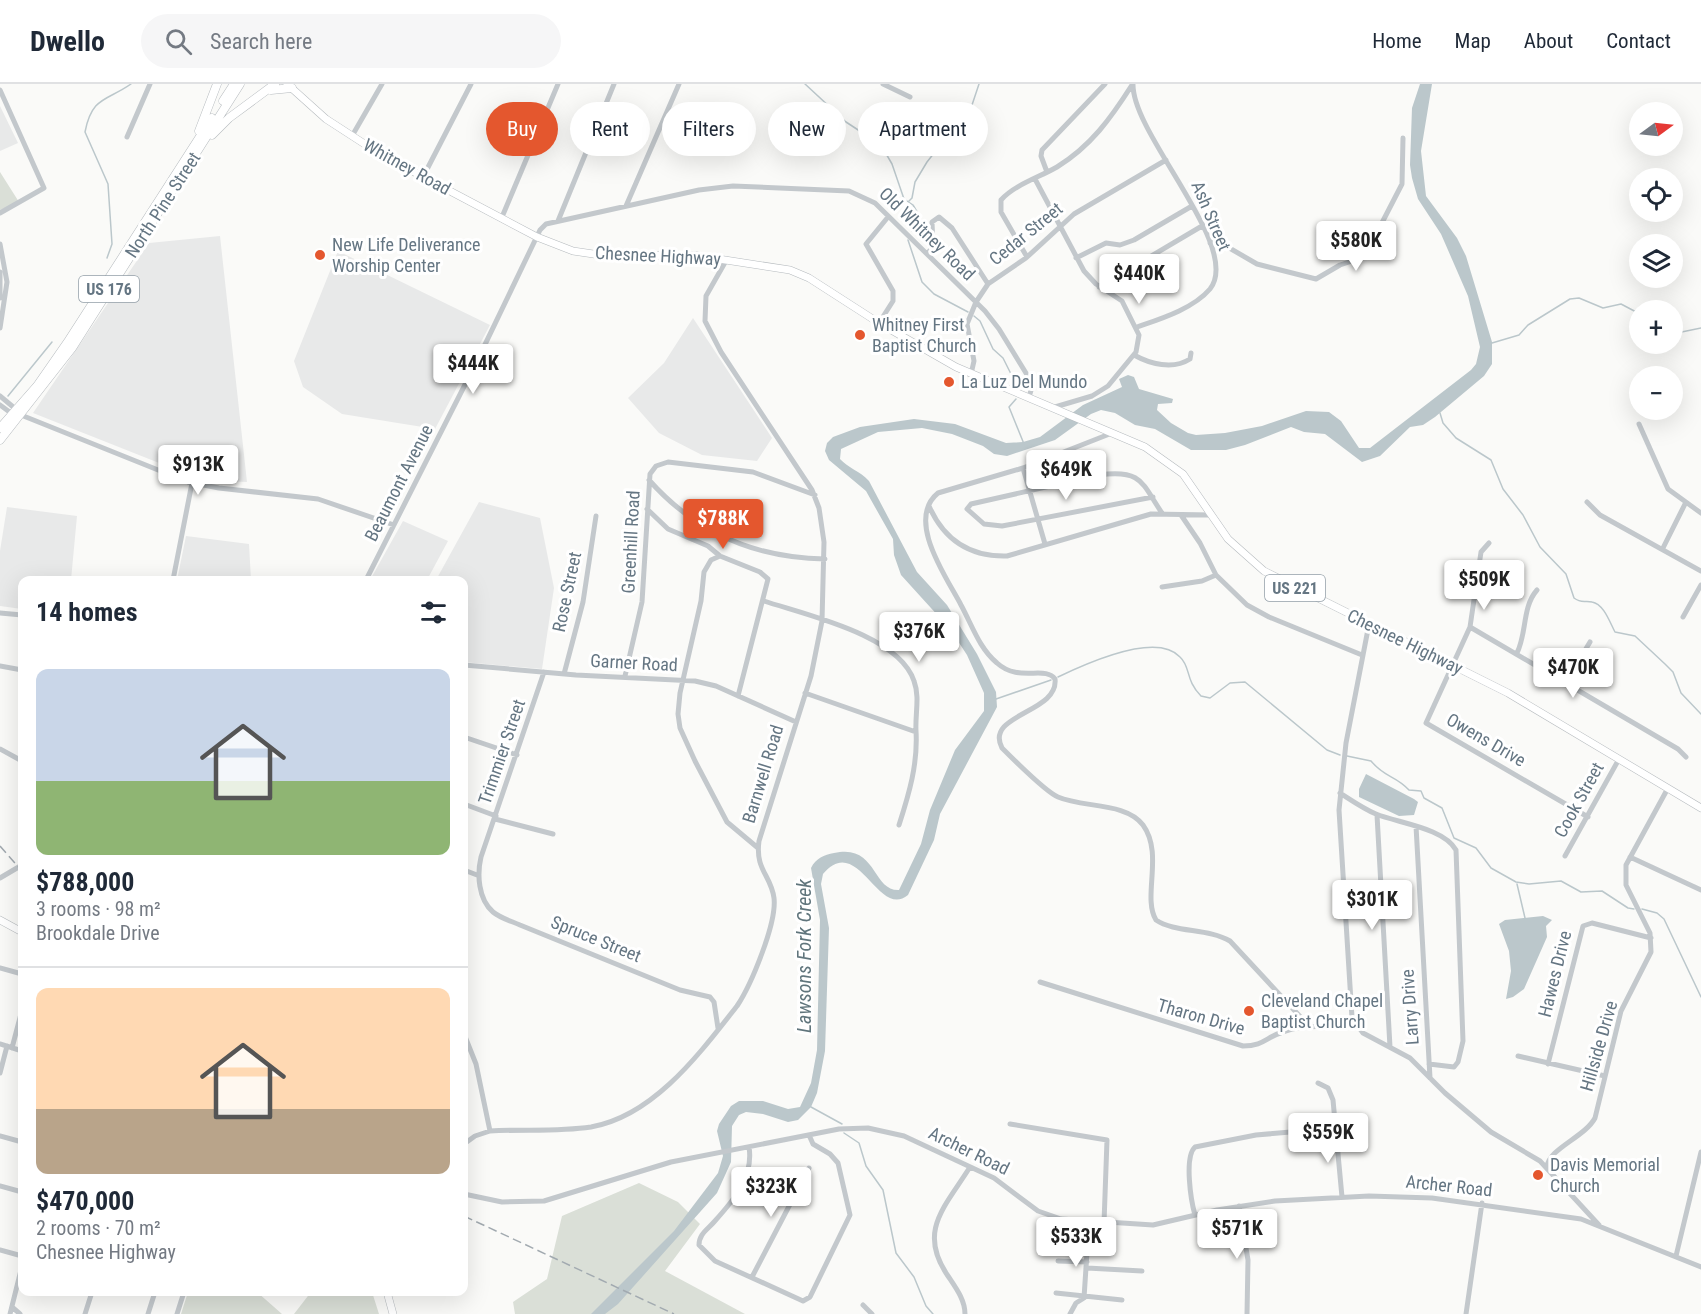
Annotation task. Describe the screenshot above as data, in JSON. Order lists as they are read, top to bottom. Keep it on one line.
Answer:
{"streets":{"highway":["North Pine Street","US 176"],"main road":["Whitney Road","Chesnee Highway","US 221"],"street":["Ash Street","Old Whitney Road","Cedar Street","Beaumont Avenue","Greenhill Road","Rose Street","Garner Road","Owens Drive","Trimmier Street","Barnwell Road","Cook Street","Spruce Street","Hawes Drive","Larry Drive","Tharon Drive","Hillside Drive","Archer Road"]},"crossings":[["Whitney Road","Old Whitney Road"],["Whitney Road","Chesnee Highway"],["Whitney Road","Beaumont Avenue"],["Ash Street","Cedar Street"],["Old Whitney Road","Cedar Street"],["Old Whitney Road","Chesnee Highway"],["Old Whitney Road","Beaumont Avenue"],["Cedar Street","Chesnee Highway"],["Chesnee Highway","Beaumont Avenue"],["Chesnee Highway","Owens Drive"],["Chesnee Highway","Barnwell Road"],["Chesnee Highway","Cook Street"],["Greenhill Road","Garner Road"],["Greenhill Road","Barnwell Road"],["Rose Street","Garner Road"],["Garner Road","Trimmier Street"],["Garner Road","Barnwell Road"],["Owens Drive","Cook Street"],["Trimmier Street","Spruce Street"],["Barnwell Road","Spruce Street"],["Hawes Drive","Hillside Drive"]],"water":["Lawsons Fork Creek"],"places":["New Life Deliverance Worship Center","Whitney First Baptist Church","La Luz Del Mundo","Cleveland Chapel Baptist Church","Davis Memorial Church"],"north":"right","page":{"header":"Dwello","search":"Search here","nav":["Home","Map","About","Contact"],"map_buttons":["+","−"],"chip":["Buy","Rent","Filters","New","Apartment"],"price":["$580K","$440K","$444K","$913K","$649K","$788K","$509K","$376K","$470K","$301K","$559K","$323K","$571K","$533K"],"heading":"14 homes","list":[{"name":"$788,000","note":"3 rooms · 98 m² · Brookdale Drive"},{"name":"$470,000","note":"2 rooms · 70 m² · Chesnee Highway"}]}}
